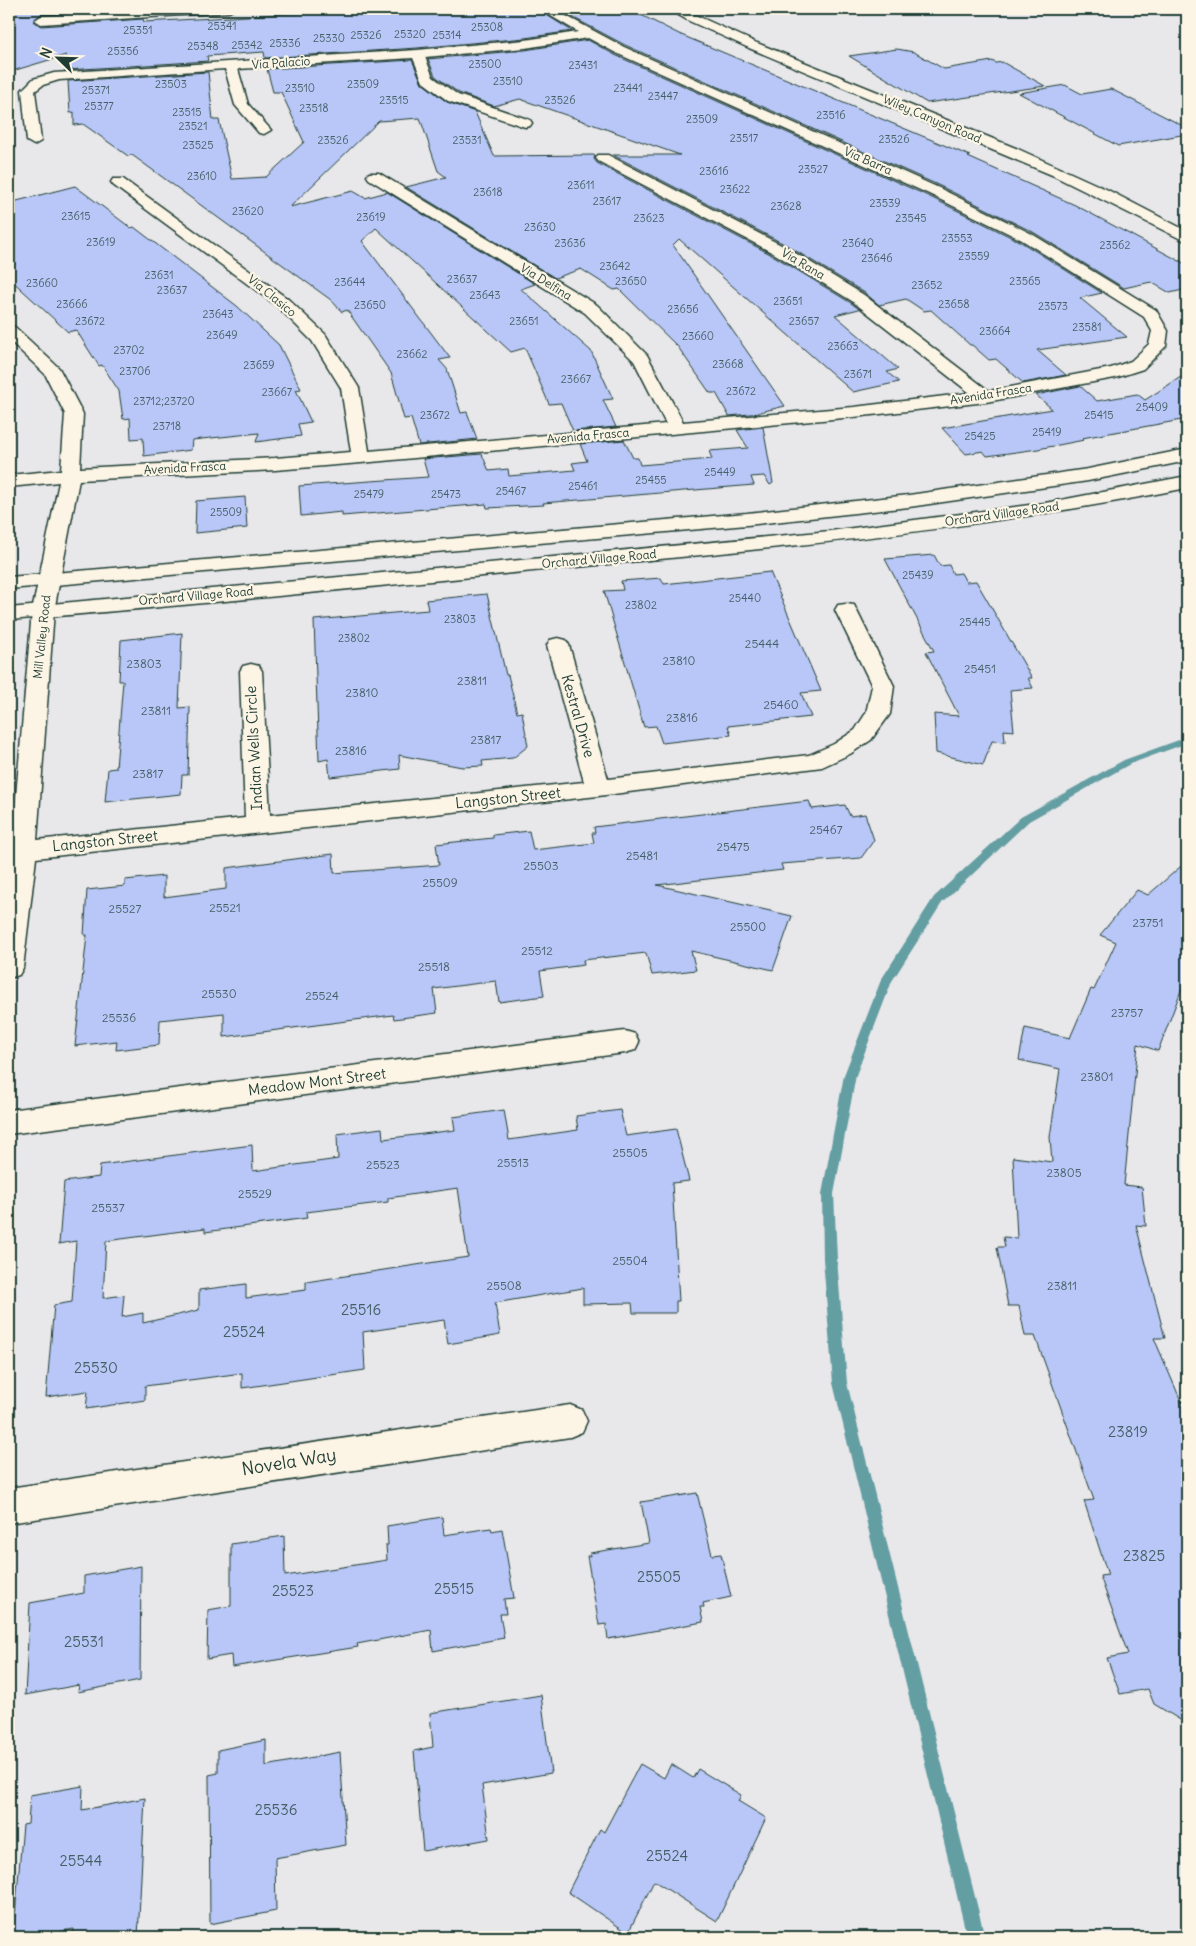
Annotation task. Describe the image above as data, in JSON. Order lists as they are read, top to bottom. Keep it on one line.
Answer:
{"streets":{"street":["Via Palacio","Wiley Canyon Road","Via Barra","Via Rana","Via Delfina","Via Clasico","Avenida Frasca","Orchard Village Road","Mill Valley Road","Kestral Drive","Indian Wells Circle","Langston Street","Meadow Mont Street","Novela Way"]},"crossings":[["Via Palacio","Via Barra"],["Via Barra","Avenida Frasca"],["Via Rana","Avenida Frasca"],["Via Delfina","Avenida Frasca"],["Via Clasico","Avenida Frasca"],["Avenida Frasca","Mill Valley Road"],["Orchard Village Road","Mill Valley Road"],["Mill Valley Road","Langston Street"],["Kestral Drive","Langston Street"],["Indian Wells Circle","Langston Street"]],"house_numbers":["25341","25308","25351","25320","25326","25314","25330","25336","25342","25348","25356","23500","23431","23510","23503","23509","23510","23441","25371","23447","23515","23526","25377","23518","23515","23516","23509","23521","23517","23526","23526","23531","23525","23527","23616","23610","23611","23622","23618","23617","23539","23628","23620","23615","23619","23623","23545","23630","23553","23619","23636","23640","23562","23559","23646","23642","23631","23637","23650","23565","23644","23660","23652","23637","23643","23651","23666","23658","23650","23573","23656","23643","23672","23651","23657","23581","23664","23649","23660","23663","23702","23662","23668","23659","23706","23671","23667","23672","23667","23712;23720","25409","23672","25415","23718","25419","25425","25449","25455","25461","25467","25479","25473","25509","25439","25440","23802","23803","25445","23802","25444","23810","23803","25451","23811","23810","25460","23811","23816","23817","23816","23817","25467","25475","25481","25503","25509","25521","25527","23751","25500","25512","25518","25530","25524","23757","25536","23801","25505","25513","25523","23805","25529","25537","25504","25508","23811","25516","25524","25530","23819","23825","25505","25515","25523","25531","25536","25524","25544"],"north":"top left"}
